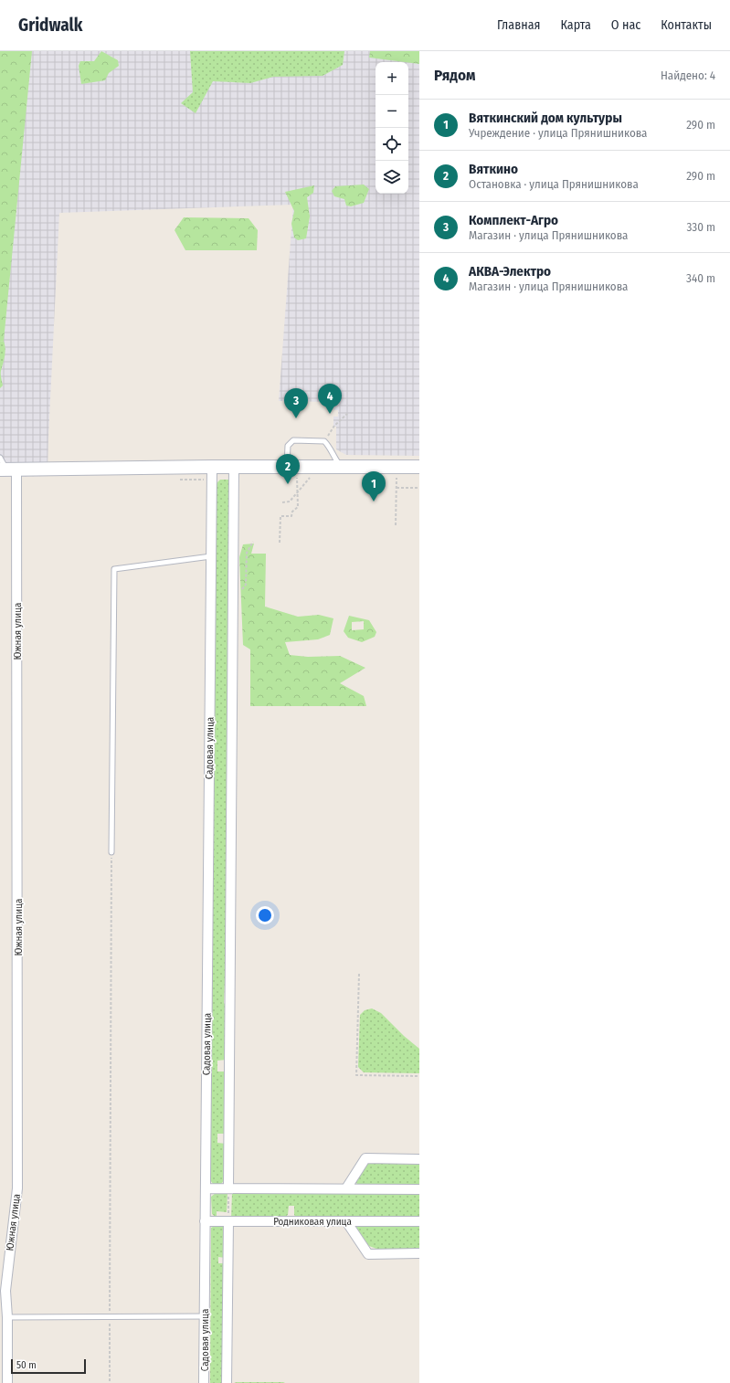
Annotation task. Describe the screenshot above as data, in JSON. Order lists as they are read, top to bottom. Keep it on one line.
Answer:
{"streets":{"street":["Южная улица","Садовая улица","Родниковая улица"]},"crossings":[["Садовая улица","Родниковая улица"]],"scale_bar":"50 m","page":{"header":"Gridwalk","nav":["Главная","Карта","О нас","Контакты"],"heading":["Рядом","Найдено: 4"],"map_buttons":["+","−"],"list":[{"mark":"1","name":"Вяткинский дом культуры","note":"Учреждение · улица Прянишникова","value":"290 m"},{"mark":"2","name":"Вяткино","note":"Остановка · улица Прянишникова","value":"290 m"},{"mark":"3","name":"Комплект-Агро","note":"Магазин · улица Прянишникова","value":"330 m"},{"mark":"4","name":"АКВА-Электро","note":"Магазин · улица Прянишникова","value":"340 m"}],"pins":["4","3","2","1"],"scale":"50 m"}}
